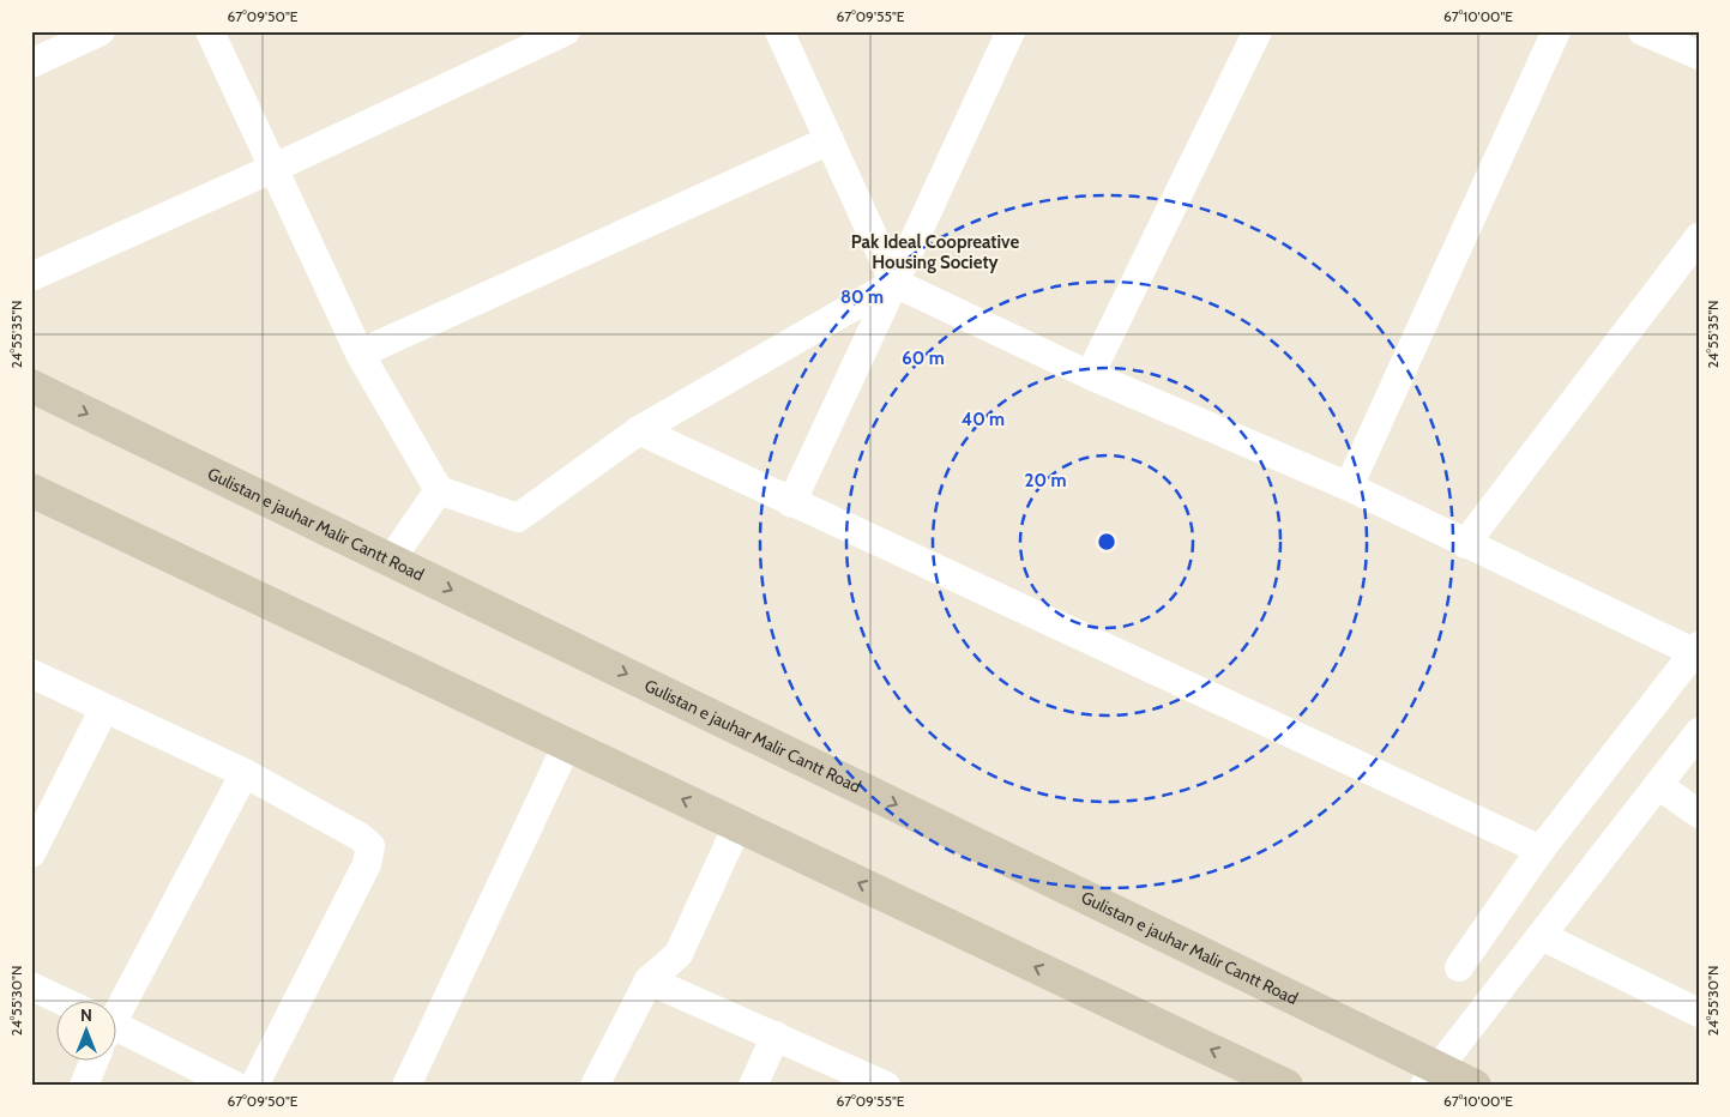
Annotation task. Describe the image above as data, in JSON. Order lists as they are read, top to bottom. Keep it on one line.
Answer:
{"streets":{"main road":["Gulistan e jauhar Malir Cantt Road"]},"districts":["Pak Ideal Coopreative Housing Society"],"north":"top","coordinates":["67°09'50\"E","67°09'55\"E","67°10'00\"E","24°55'35\"N","24°55'30\"N"],"rings":["80 m","60 m","40 m","20 m"]}
